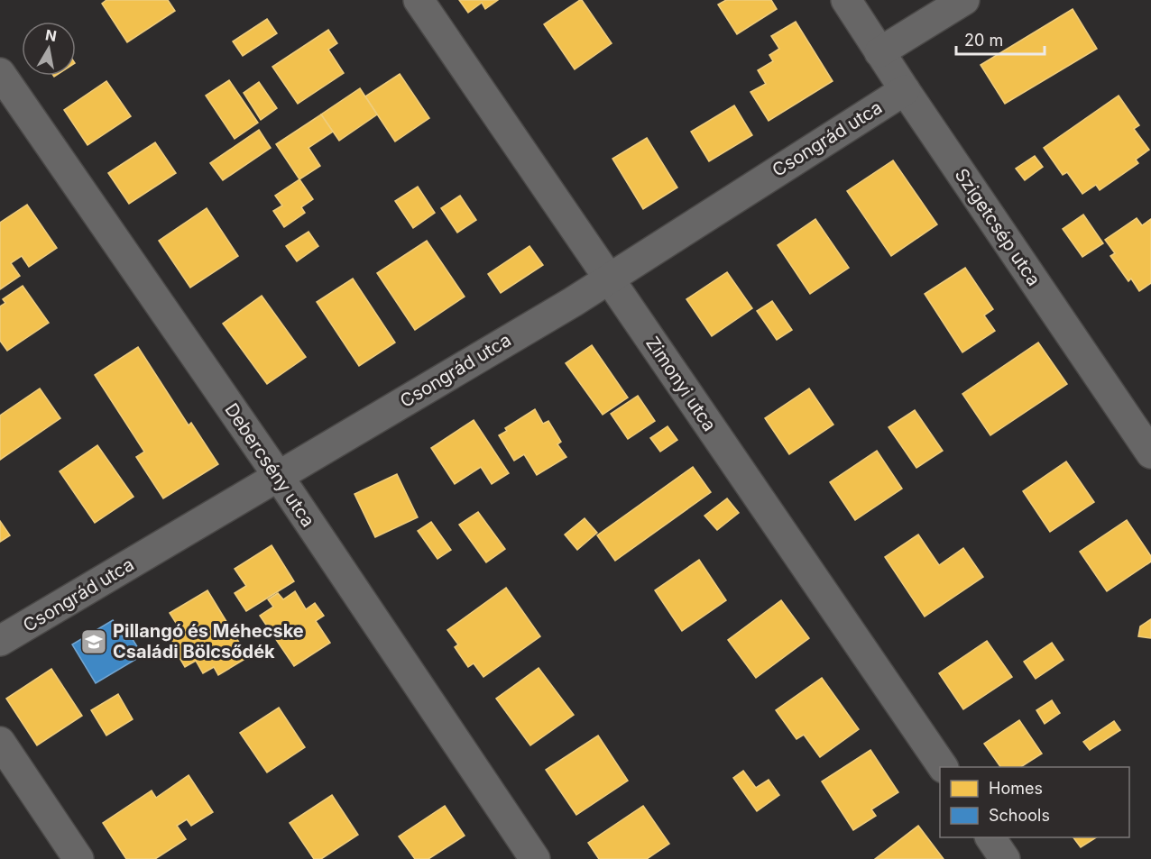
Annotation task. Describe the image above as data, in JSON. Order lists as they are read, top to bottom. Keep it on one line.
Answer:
{"streets":{"street":["Csongrád utca","Szigetcsép utca","Zimonyi utca","Debercsény utca"]},"crossings":[["Csongrád utca","Szigetcsép utca"],["Csongrád utca","Zimonyi utca"],["Csongrád utca","Debercsény utca"]],"places":{"school or university":["Pillangó és Méhecske Családi Bölcsődék"]},"legend":["Homes","Schools"],"scale_bar":"20 m","north":"top"}
